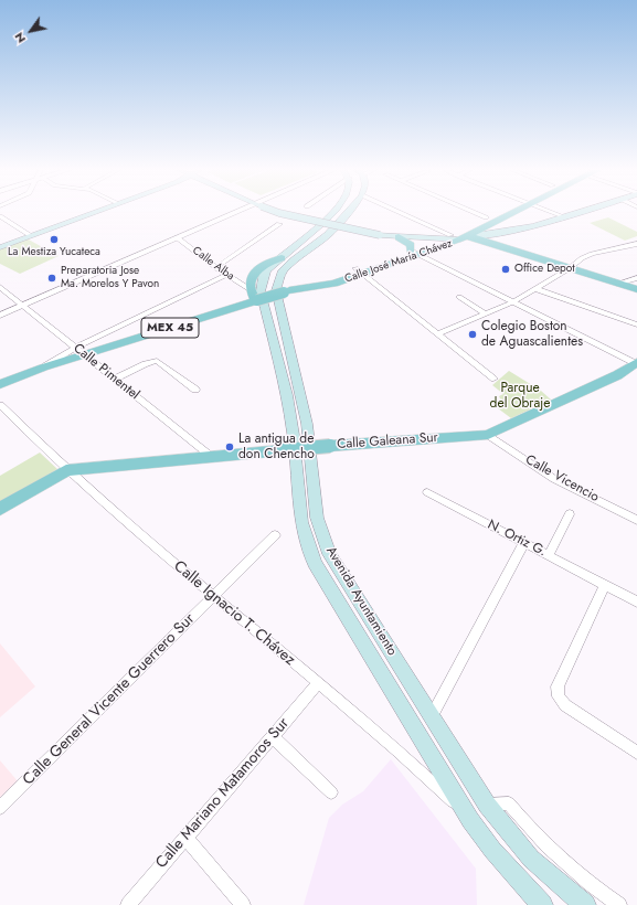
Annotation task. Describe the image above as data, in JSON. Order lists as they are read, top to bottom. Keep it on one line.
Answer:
{"streets":{"main road":["Calle José María Chávez","MEX 45","Calle Galeana Sur","Avenida Ayuntamiento"],"street":["Calle Alba","Calle Pimentel","Calle Vicencio","N. Ortiz G.","Calle Ignacio T. Chávez","Calle General Vicente Guerrero Sur","Calle Mariano Matamoros Sur"]},"crossings":[["Calle José María Chávez","Calle Pimentel"],["Calle Pimentel","Calle Galeana Sur"],["Calle Galeana Sur","Calle Vicencio"],["Calle Galeana Sur","Calle Ignacio T. Chávez"],["Avenida Ayuntamiento","Calle Ignacio T. Chávez"],["Calle Ignacio T. Chávez","Calle General Vicente Guerrero Sur"],["Calle Ignacio T. Chávez","Calle Mariano Matamoros Sur"]],"parks":["Parque del Obraje"],"places":["La Mestiza Yucateca","Office Depot","Preparatoria Jose Ma. Morelos Y Pavon","Colegio Boston de Aguascalientes","La antigua de don Chencho"],"north":"bottom left"}
